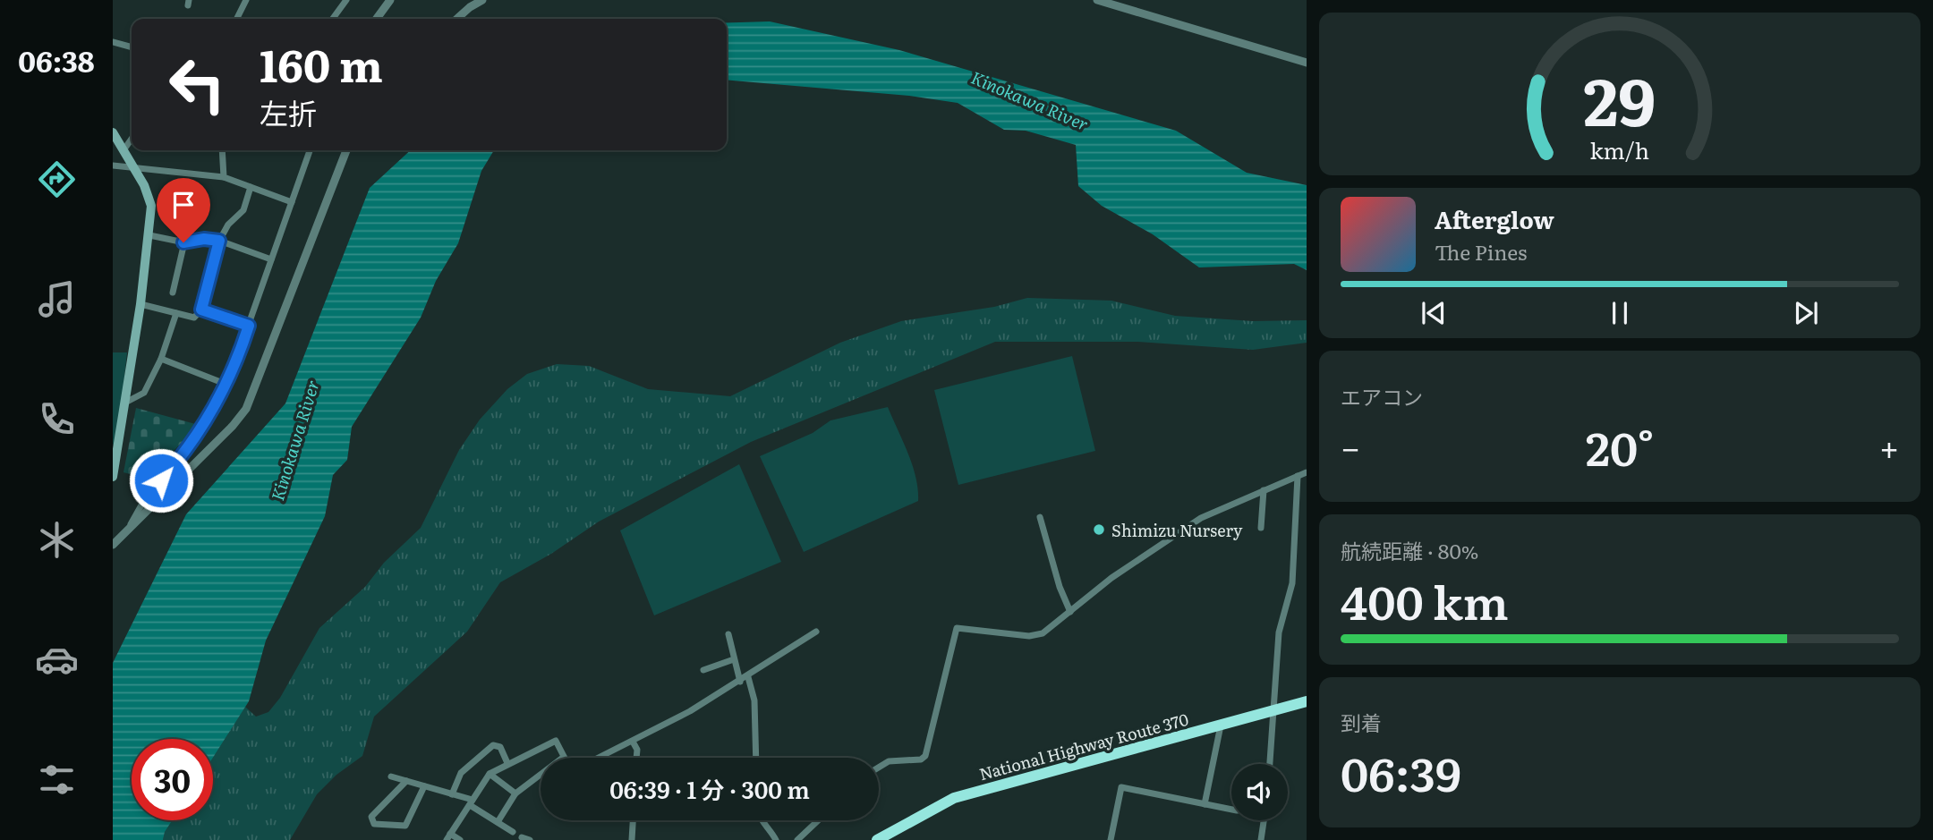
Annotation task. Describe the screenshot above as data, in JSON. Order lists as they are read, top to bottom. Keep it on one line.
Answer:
{"streets":{"highway":["National Highway Route 370"]},"water":["Kinokawa River"],"places":["Shimizu Nursery"],"page":{"tabs":"06:38","turn":["160 m","左折"],"song":["Afterglow","The Pines"],"tile":["エアコン",["航続距離 · 80%","400 km"],["到着","06:39"]],"heat":["−","20°","+"],"limit":"30","trip":"06:39 · 1 分 · 300 m","gauge":["29","km/h"]}}
